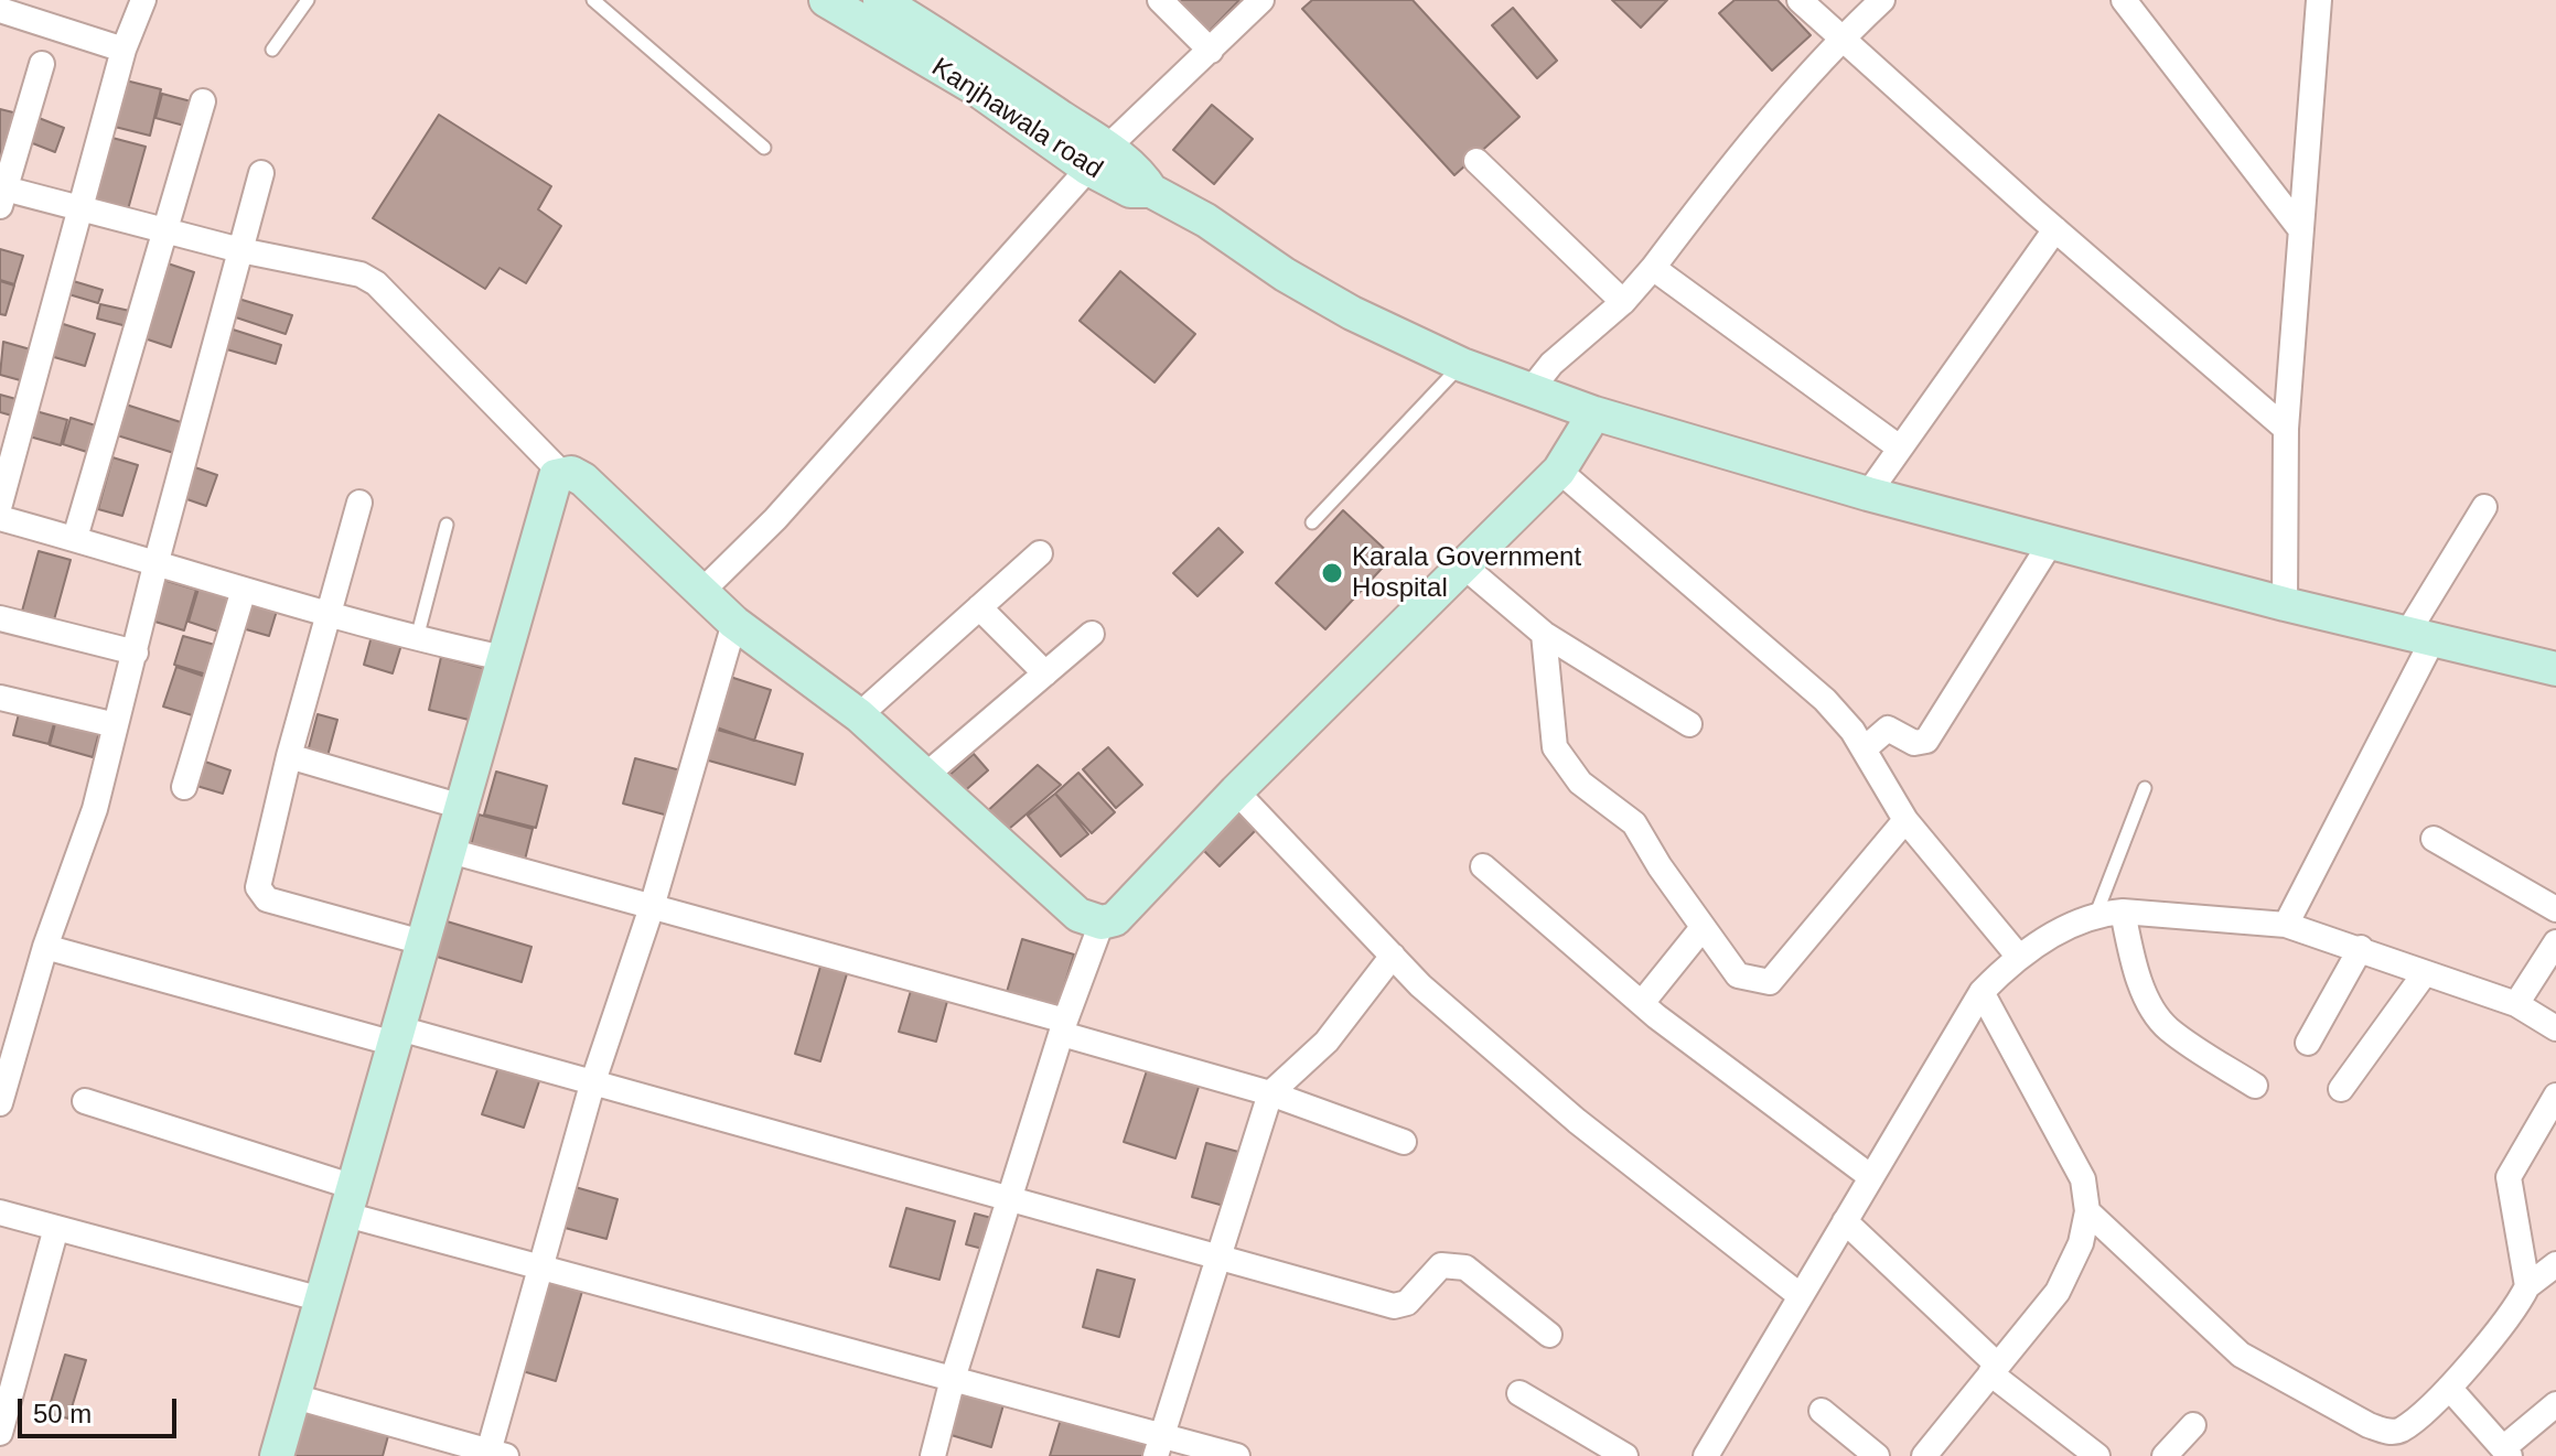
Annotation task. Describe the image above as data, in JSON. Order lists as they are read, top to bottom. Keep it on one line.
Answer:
{"streets":{"street":["Kanjhawala road"]},"places":["Karala Government Hospital"],"scale_bar":"50 m"}
